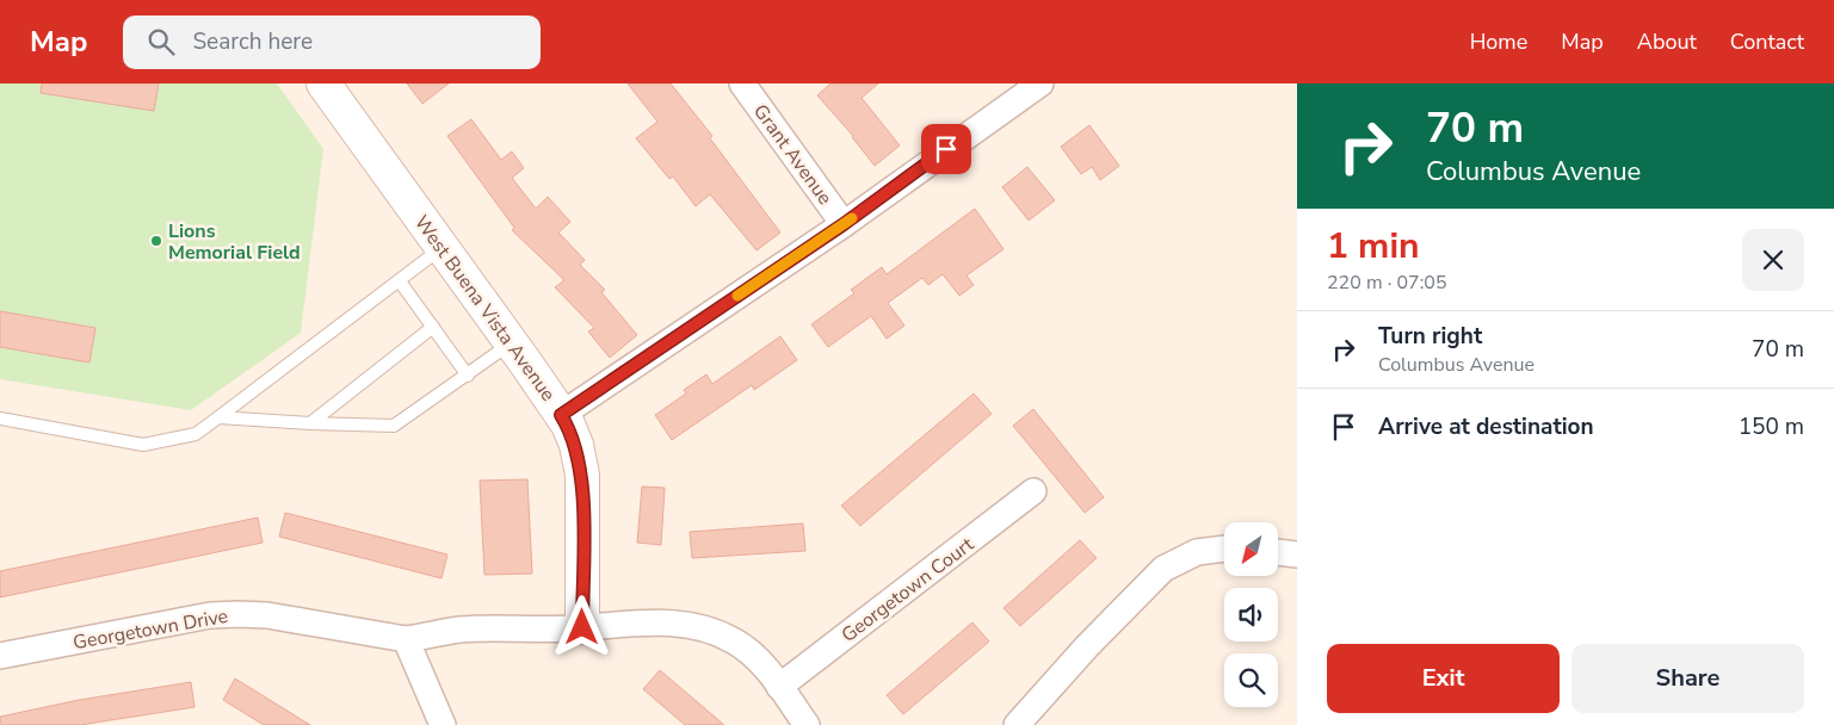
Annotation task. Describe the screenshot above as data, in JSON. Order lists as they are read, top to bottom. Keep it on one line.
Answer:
{"streets":{"street":["Grant Avenue","West Buena Vista Avenue","Georgetown Court","Georgetown Drive"]},"crossings":[["West Buena Vista Avenue","Georgetown Drive"],["Georgetown Court","Georgetown Drive"]],"places":["Lions Memorial Field"],"north":"bottom left","page":{"header":"Map","search":"Search here","nav":["Home","Map","About","Contact"],"turn":["70 m","Columbus Avenue"],"heading":["1 min","220 m · 07:05"],"list":[{"name":"Turn right","note":"Columbus Avenue","value":"70 m"},{"name":"Arrive at destination","value":"150 m"}],"buttons":["Exit","Share"]}}
